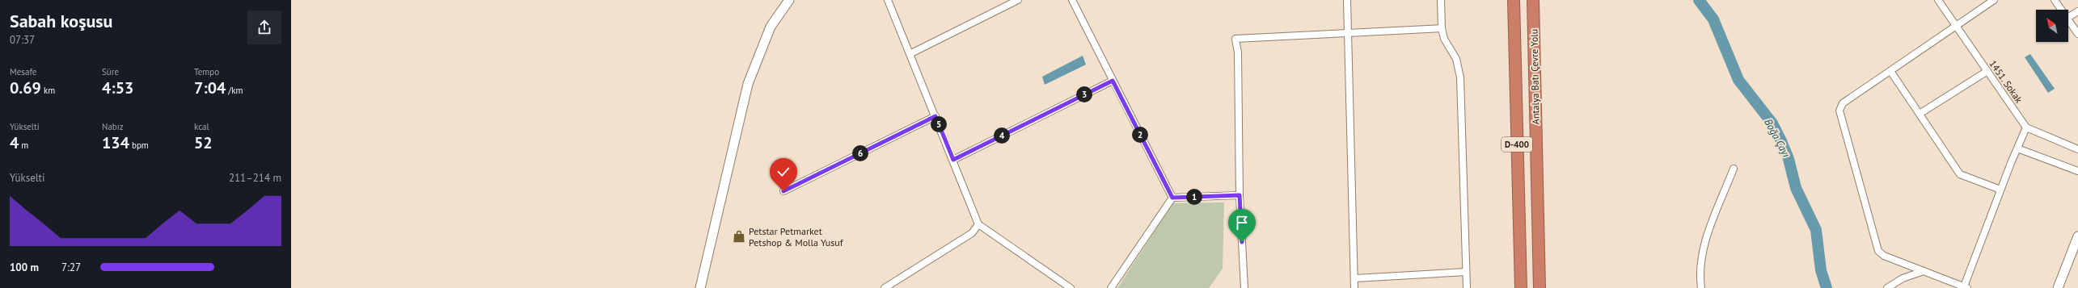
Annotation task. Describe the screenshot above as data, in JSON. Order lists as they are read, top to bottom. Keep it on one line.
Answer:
{"streets":{"highway":["Antalya Batı Çevre Yolu","D-400"],"street":["1451. Sokak"]},"water":["Boğa Çayı"],"places":{"shop":["Petstar Petmarket Petshop & Molla Yusuf"]},"north":"top left","page":{"heading":["Sabah koşusu","07:37"],"stats":[["Mesafe","0.69 km"],["Süre","4:53"],["Tempo","7:04 /km"],["Yükselti","4 m"],["Nabız","134 bpm"],["kcal","52"]],"pins":["3","5","2","4","6","1"],"chart":["Yükselti","211–214 m"],"list":[{"name":"100 m","note":"7:27"}]}}
